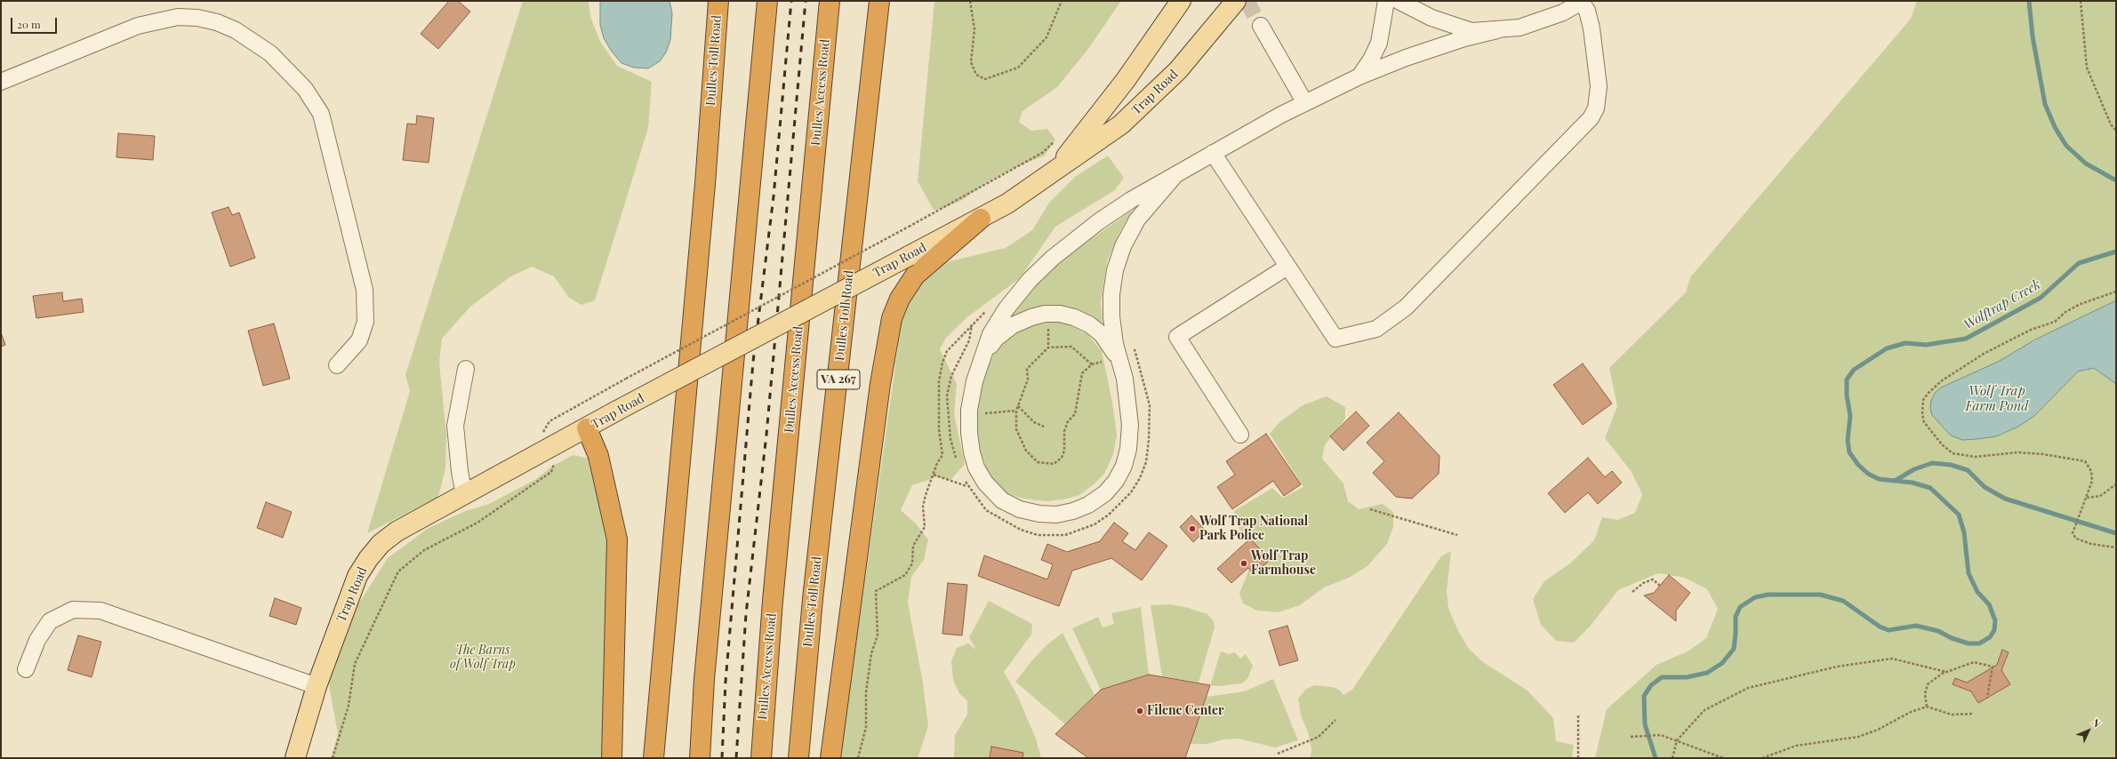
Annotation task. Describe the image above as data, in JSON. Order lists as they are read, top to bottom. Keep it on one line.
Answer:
{"streets":{"highway":["Dulles Toll Road","Dulles Access Road","VA 267"],"main road":["Trap Road"]},"water":["Wolftrap Creek","Wolf Trap Farm Pond"],"parks":["The Barns of Wolf Trap"],"places":["Wolf Trap National Park Police","Wolf Trap Farmhouse","Filene Center"],"scale_bar":"20 m","north":"top right"}
